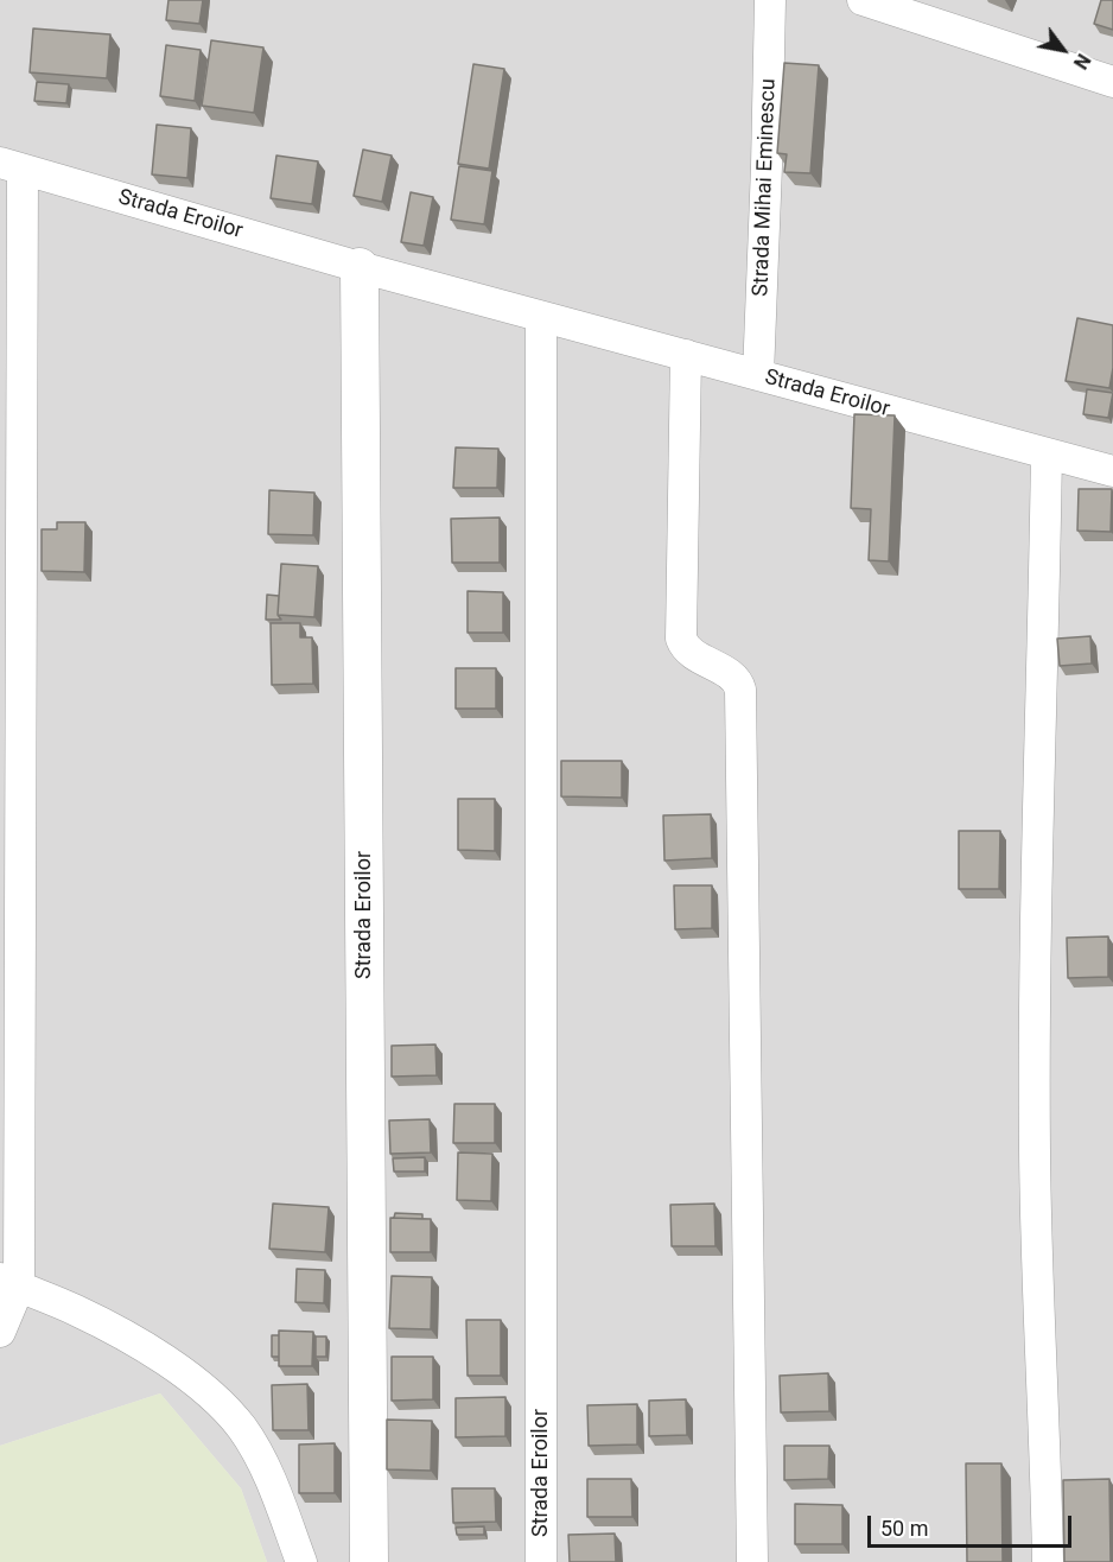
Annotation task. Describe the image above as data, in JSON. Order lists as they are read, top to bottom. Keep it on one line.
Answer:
{"streets":{"street":["Strada Mihai Eminescu","Strada Eroilor"]},"crossings":[["Strada Mihai Eminescu","Strada Eroilor"]],"scale_bar":"50 m","north":"bottom right"}
